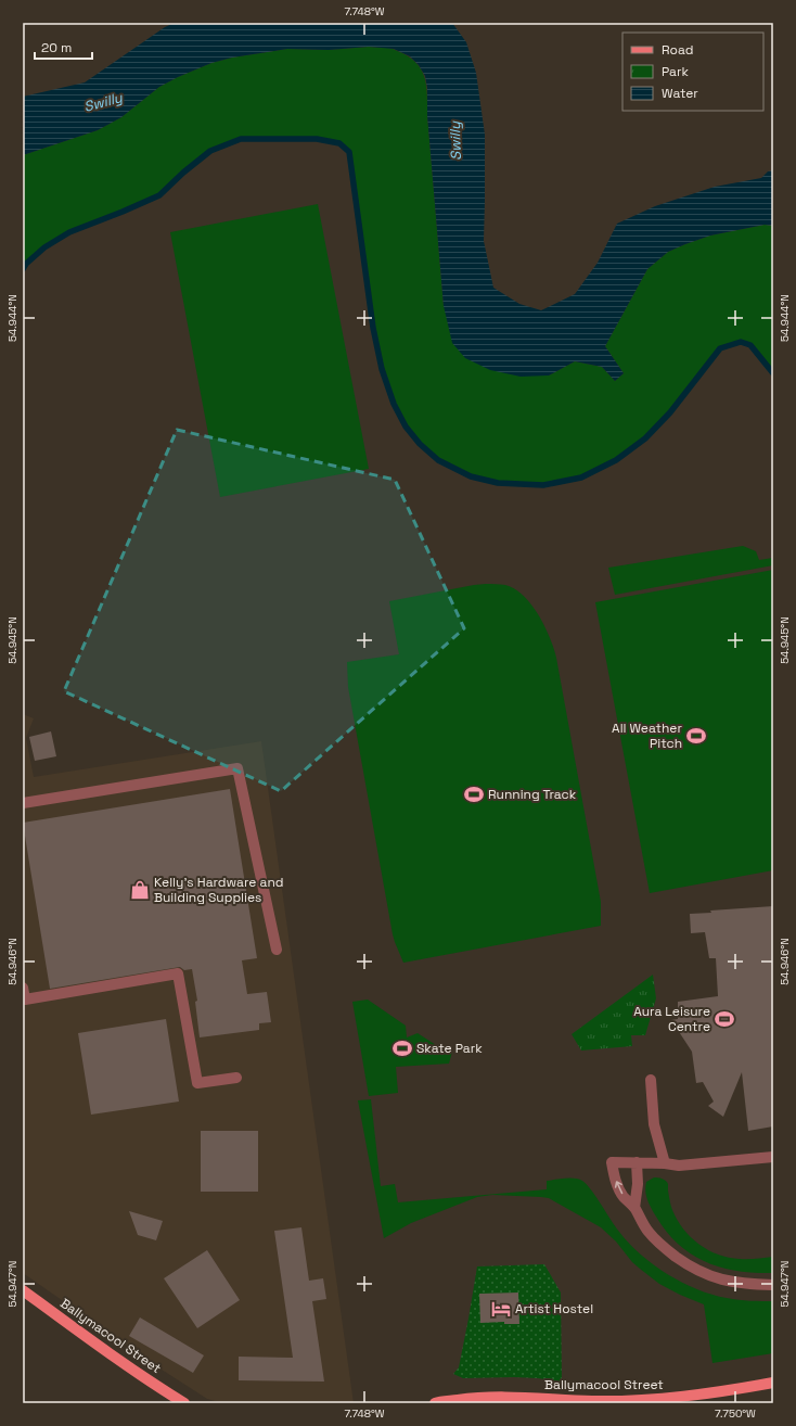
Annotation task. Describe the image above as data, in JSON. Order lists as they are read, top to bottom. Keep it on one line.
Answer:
{"streets":{"main road":["Ballymacool Street"]},"water":["Swilly"],"places":{"sports":["All Weather Pitch","Running Track","Aura Leisure Centre","Skate Park"],"shop":["Kelly's Hardware and Building Supplies"],"hotel":["Artist Hostel"]},"legend":["Road","Park","Water"],"scale_bar":"20 m","coordinates":["7.748°W","54.944°N","54.945°N","54.946°N","54.947°N","7.750°W"]}
